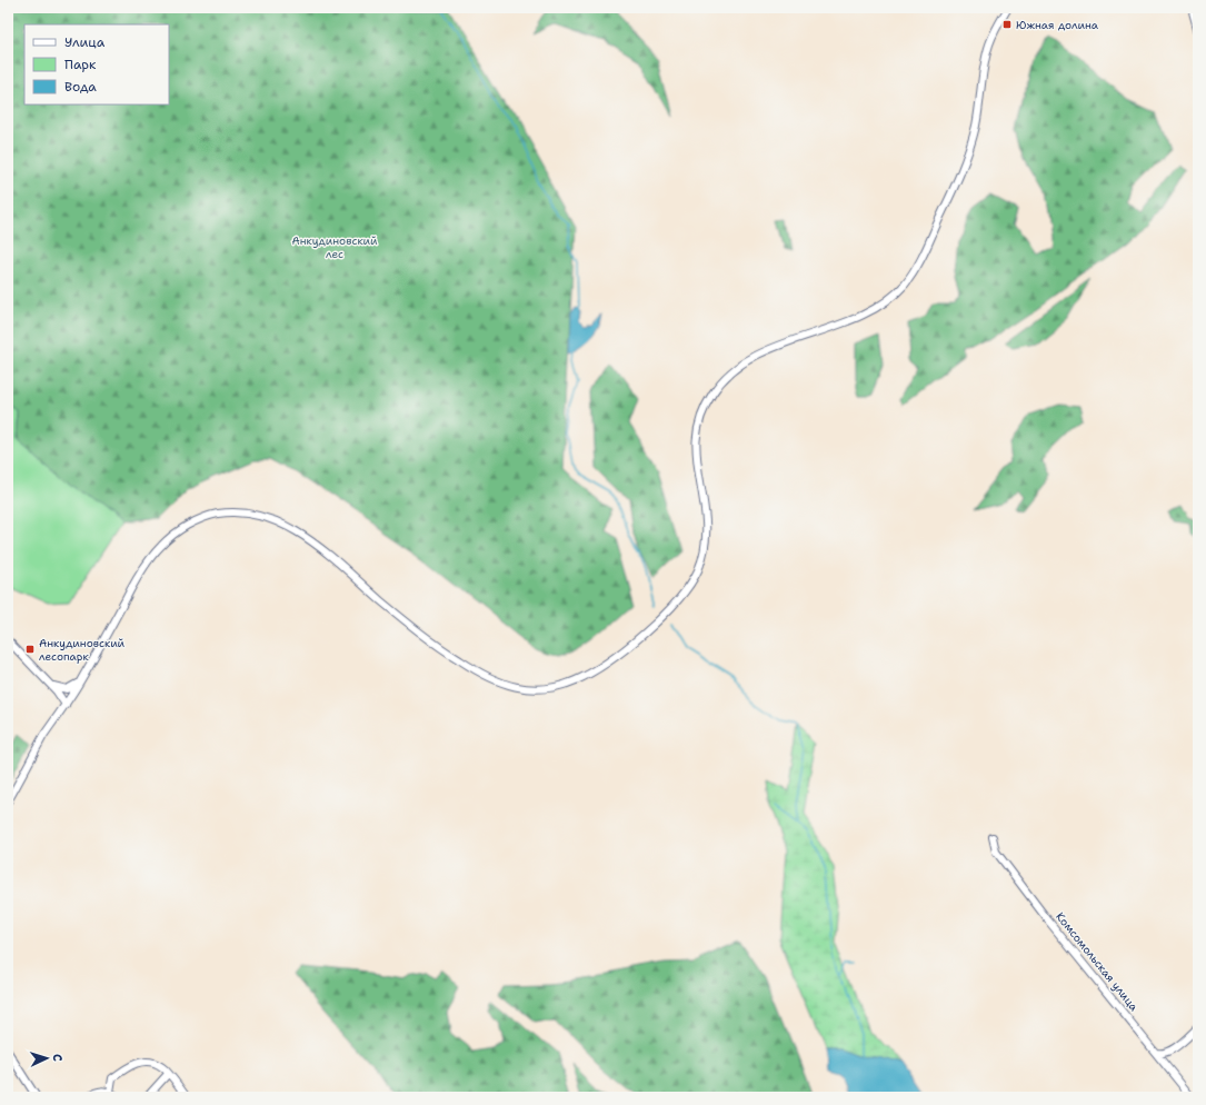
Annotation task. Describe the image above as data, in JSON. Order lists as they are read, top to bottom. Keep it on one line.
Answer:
{"streets":{"street":["Комсомольская улица"]},"parks":["Анкудиновский лес"],"places":{"transit":["Южная долина","Анкудиновский лесопарк"]},"legend":["Улица","Парк","Вода"],"north":"right"}
